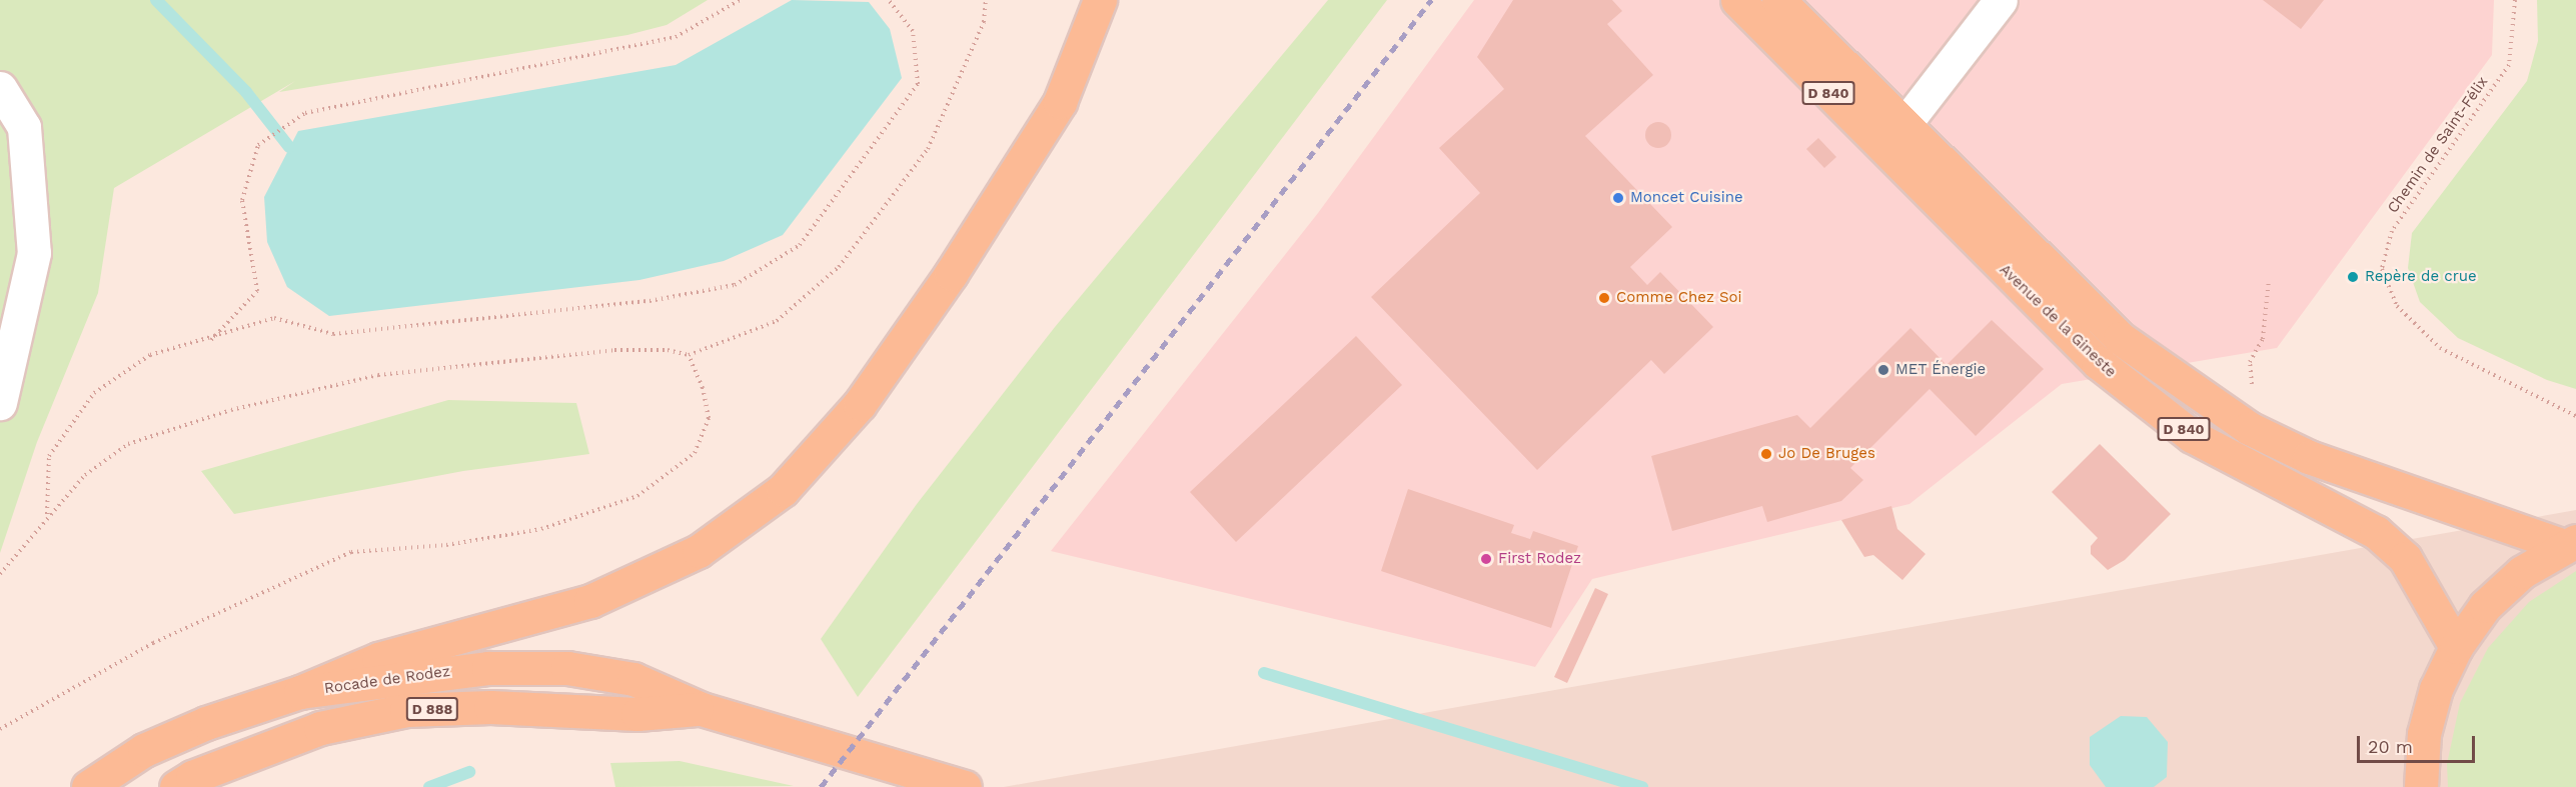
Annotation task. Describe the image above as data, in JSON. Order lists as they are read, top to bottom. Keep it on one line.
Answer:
{"streets":{"main road":["D 840","Avenue de la Gineste","Rocade de Rodez","D 888"],"path":["Chemin de Saint-Félix"]},"places":["Moncet Cuisine","Repère de crue","Comme Chez Soi","MET Énergie","Jo De Bruges","First Rodez"],"scale_bar":"20 m"}
